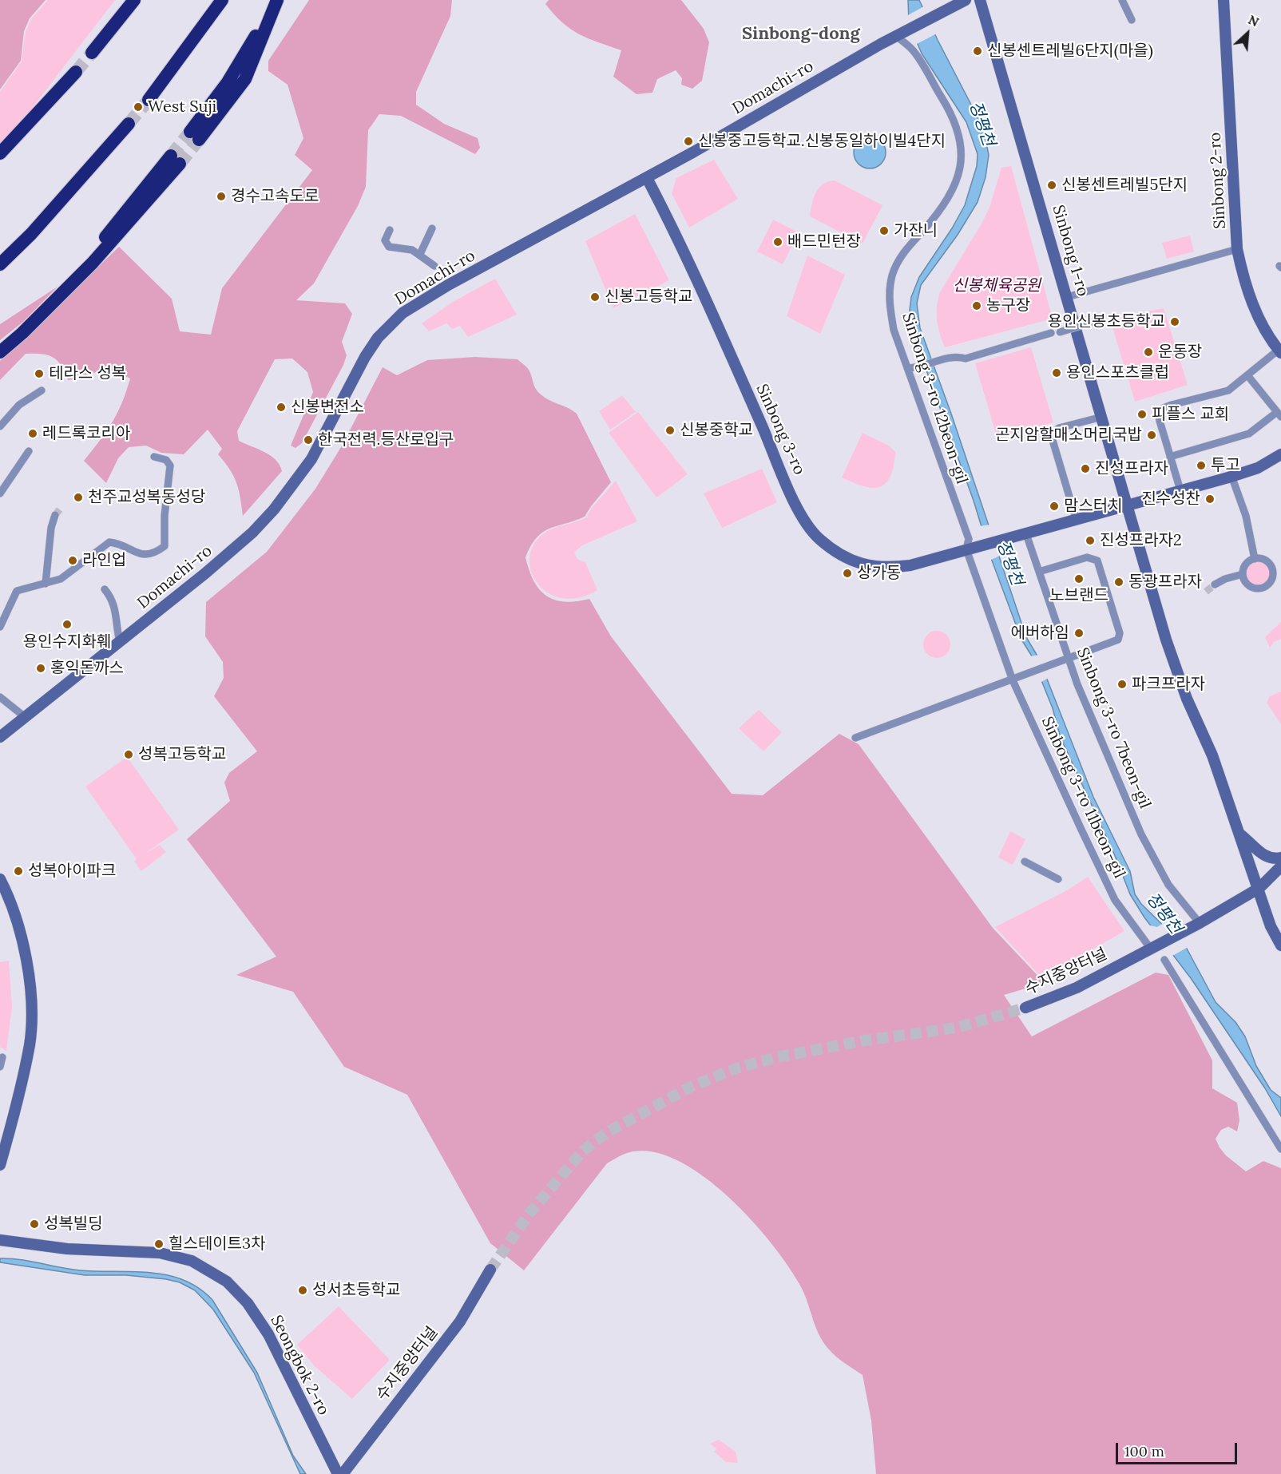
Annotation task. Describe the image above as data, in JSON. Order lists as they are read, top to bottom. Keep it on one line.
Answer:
{"streets":{"street":["Domachi-ro","Sinbong 2-ro","Sinbong 1-ro","Sinbong 3-ro 12beon-gil","Sinbong 3-ro","Sinbong 3-ro 7beon-gil","Sinbong 3-ro 11beon-gil","수지중앙터널","Seongbok 2-ro"]},"crossings":[["Domachi-ro","Sinbong 3-ro 12beon-gil"],["Domachi-ro","Sinbong 3-ro"],["Sinbong 1-ro","수지중앙터널"],["Sinbong 3-ro 12beon-gil","Sinbong 3-ro"],["Sinbong 3-ro 12beon-gil","Sinbong 3-ro 11beon-gil"],["Sinbong 3-ro","Sinbong 3-ro 7beon-gil"],["Sinbong 3-ro","Sinbong 3-ro 11beon-gil"],["Sinbong 3-ro 7beon-gil","수지중앙터널"],["Sinbong 3-ro 11beon-gil","수지중앙터널"]],"districts":["Sinbong-dong"],"water":["정평천"],"parks":["신봉체육공원"],"places":["신봉센트레빌6단지(마을)","West Suji","신봉중고등학교.신봉동일하이빌4단지","신봉센트레빌5단지","경수고속도로","가잔니","배드민턴장","신봉고등학교","농구장","용인신봉초등학교","운동장","용인스포츠클럽","테라스 성복","신봉변전소","피플스 교회","신봉중학교","레드록코리아","곤지암할매소머리국밥","한국전력.등산로입구","투고","진성프라자","천주교성복동성당","진수성찬","맘스터치","진성프라자2","라인업","상가동","노브랜드","동광프라자","용인수지화훼","에버하임","홍익돈까스","파크프라자","성복고등학교","성복아이파크","성복빌딩","힐스테이트3차","성서초등학교"],"scale_bar":"100 m","north":"top right"}
